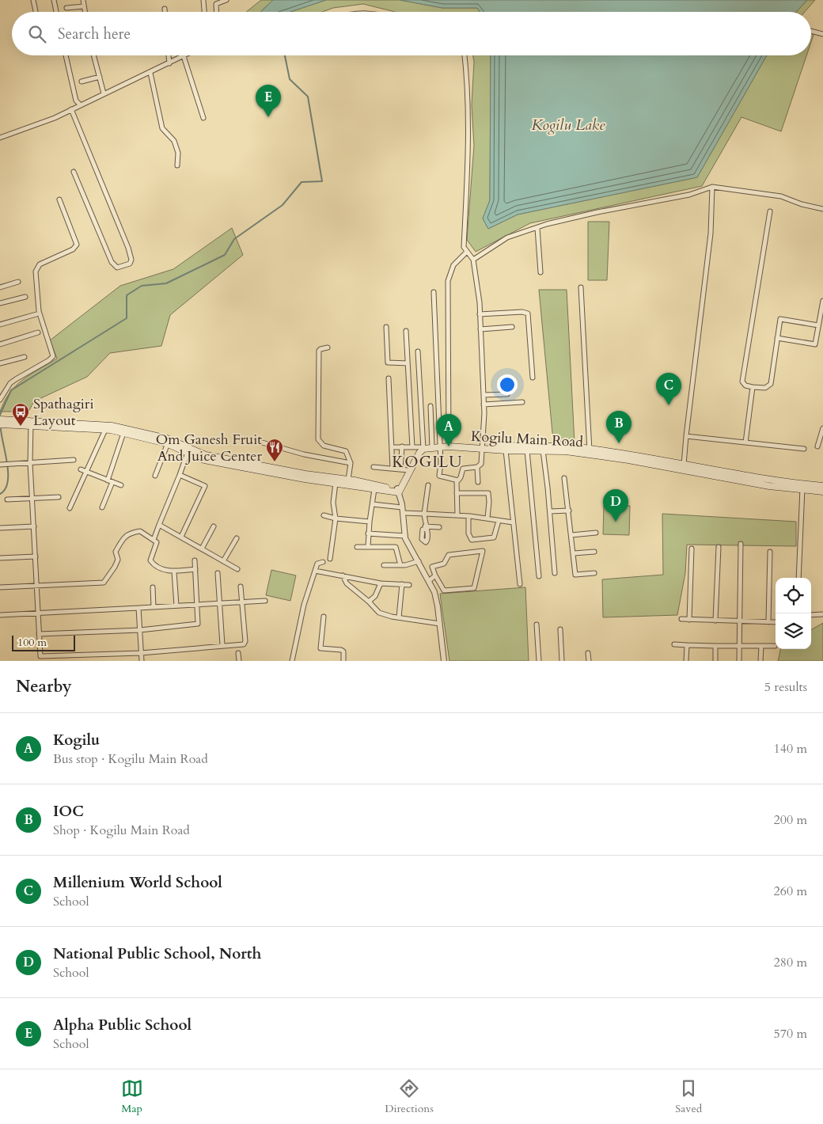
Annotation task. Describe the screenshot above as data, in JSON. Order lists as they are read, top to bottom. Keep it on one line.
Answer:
{"streets":{"main road":["Kogilu Main Road"]},"districts":["KOGILU"],"water":["Kogilu Lake"],"places":{"bus stop":["Spathagiri Layout"],"restaurant":["Om Ganesh Fruit And Juice Center"]},"scale_bar":"100 m","page":{"search":"Search here","pins":["E","C","B","A","D"],"scale":"100 m","heading":["Nearby","5 results"],"list":[{"mark":"A","name":"Kogilu","note":"Bus stop · Kogilu Main Road","value":"140 m"},{"mark":"B","name":"IOC","note":"Shop · Kogilu Main Road","value":"200 m"},{"mark":"C","name":"Millenium World School","note":"School","value":"260 m"},{"mark":"D","name":"National Public School, North","note":"School","value":"280 m"},{"mark":"E","name":"Alpha Public School","note":"School","value":"570 m"}],"nav":["Map","Directions","Saved"]}}
